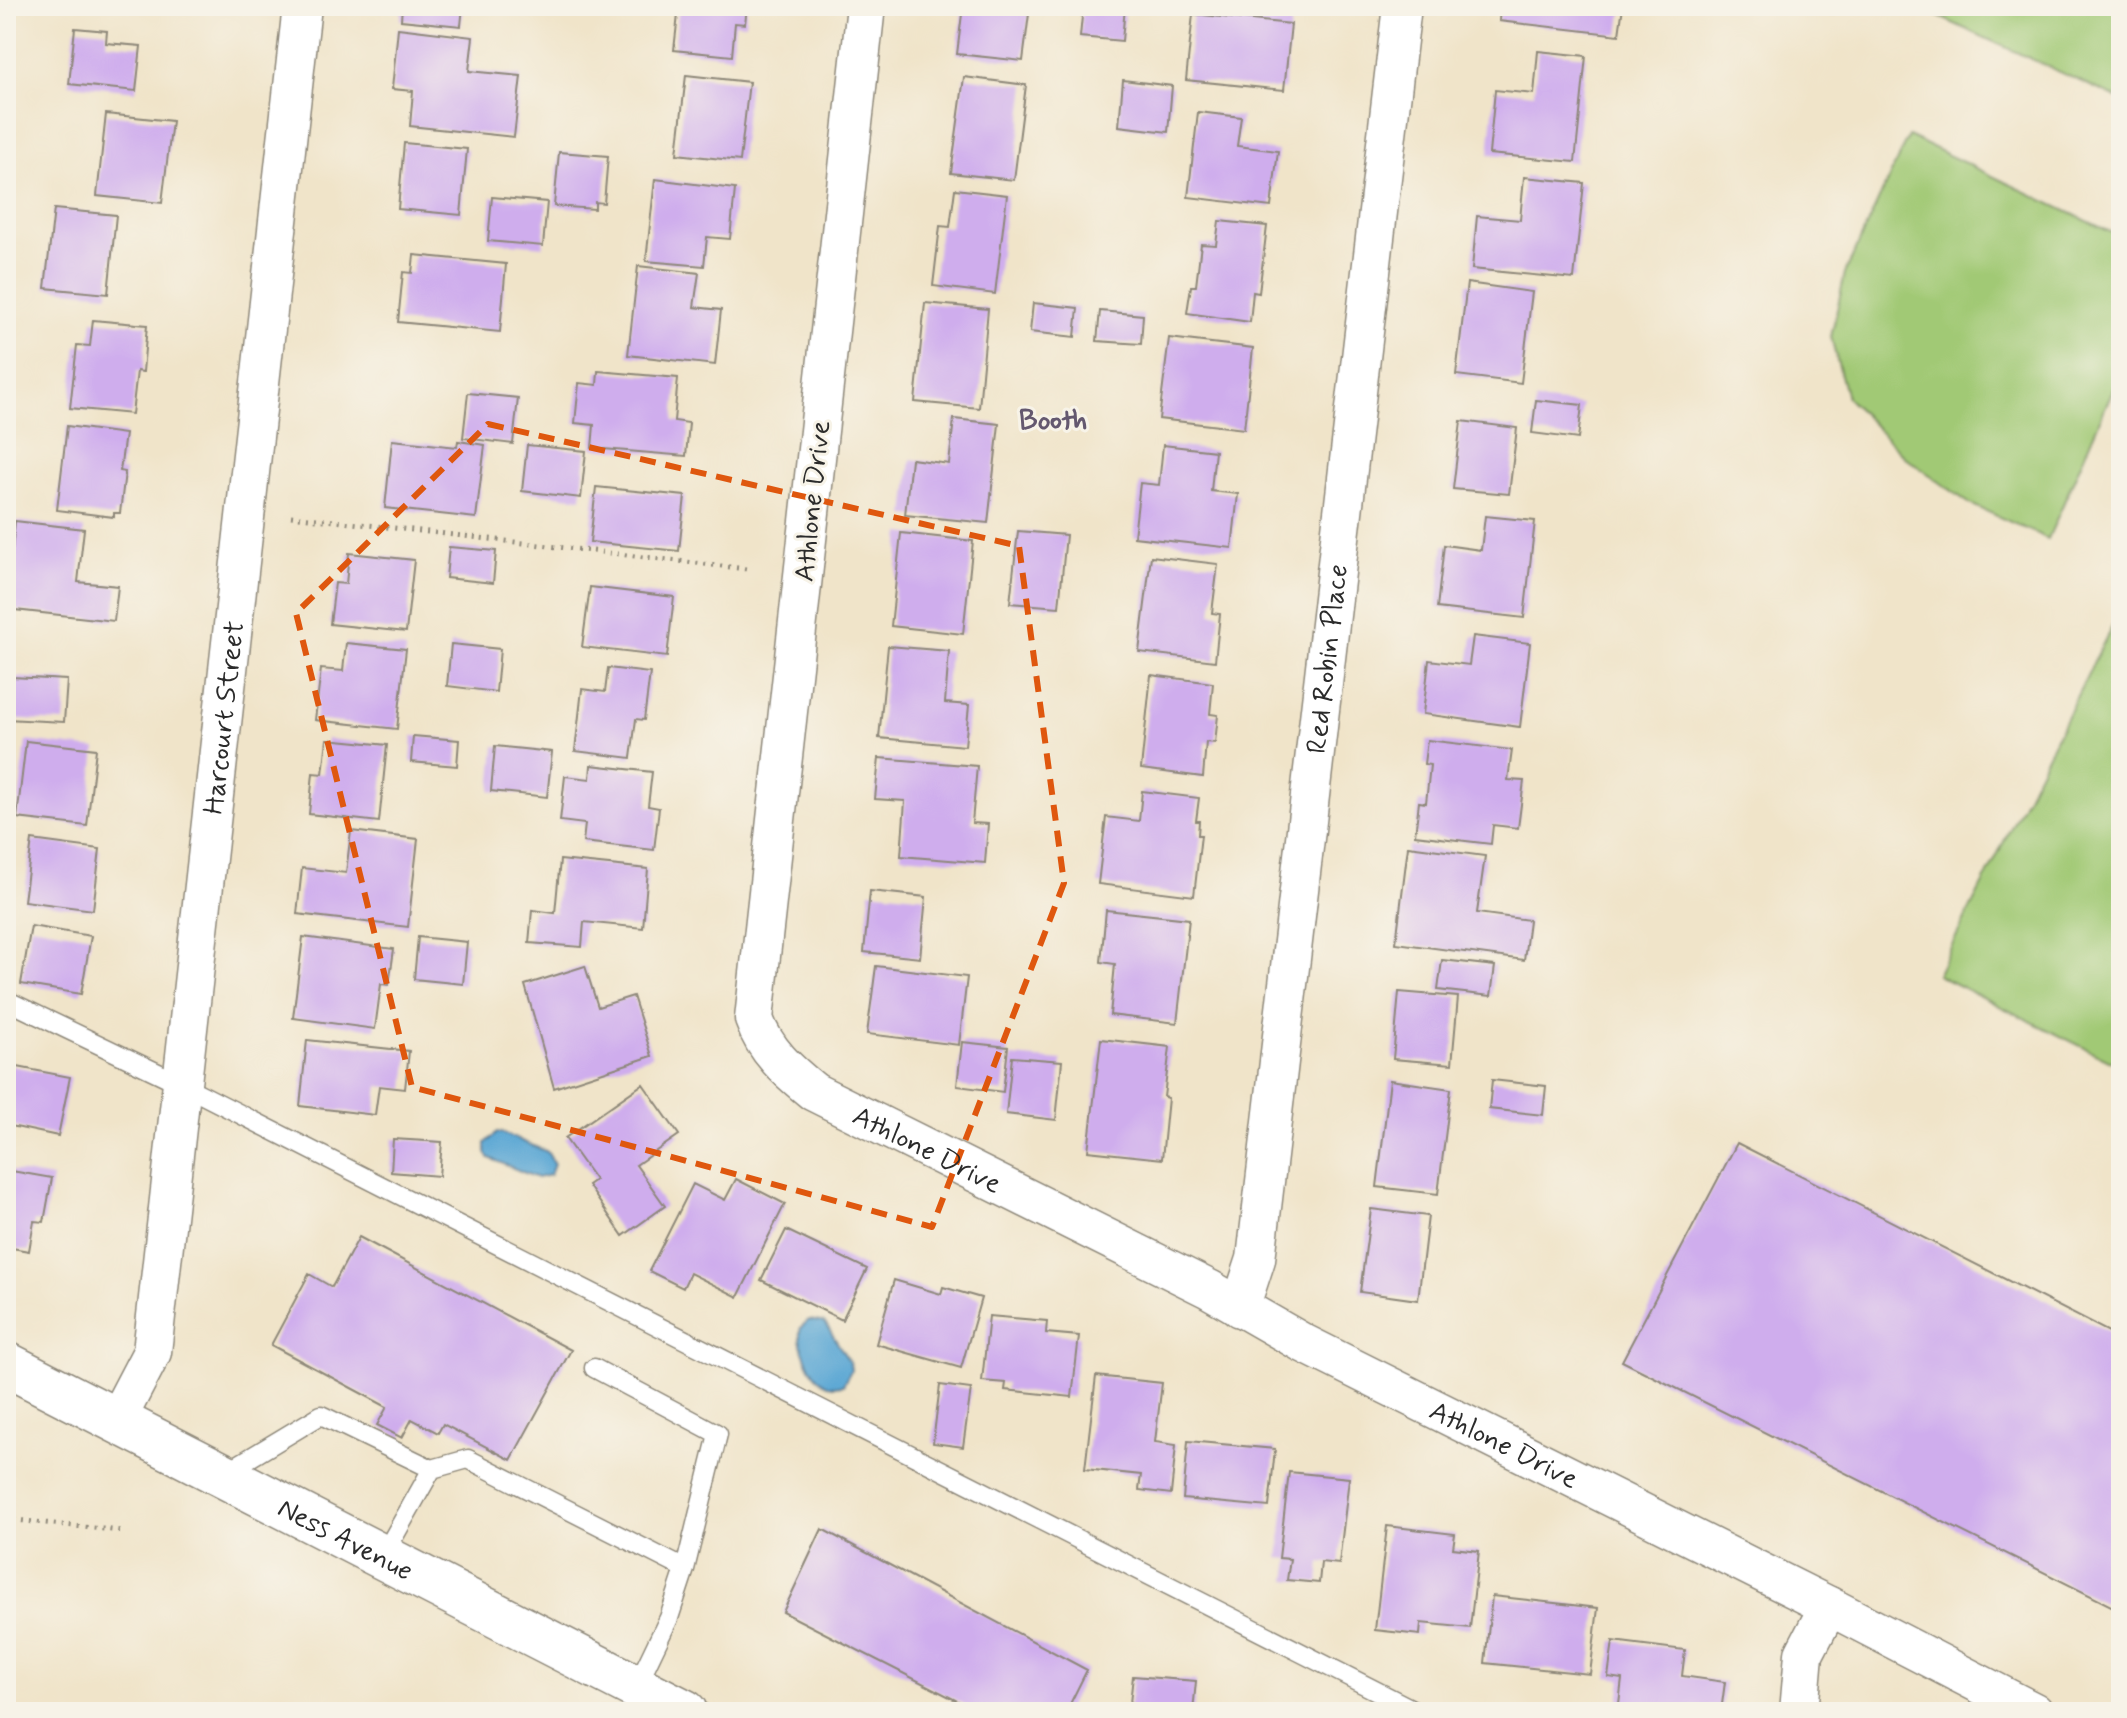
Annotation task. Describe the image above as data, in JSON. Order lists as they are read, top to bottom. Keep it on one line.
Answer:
{"streets":{"main road":["Ness Avenue"],"street":["Athlone Drive","Red Robin Place","Harcourt Street"]},"crossings":[["Athlone Drive","Red Robin Place"],["Harcourt Street","Ness Avenue"]],"districts":["Booth"]}
